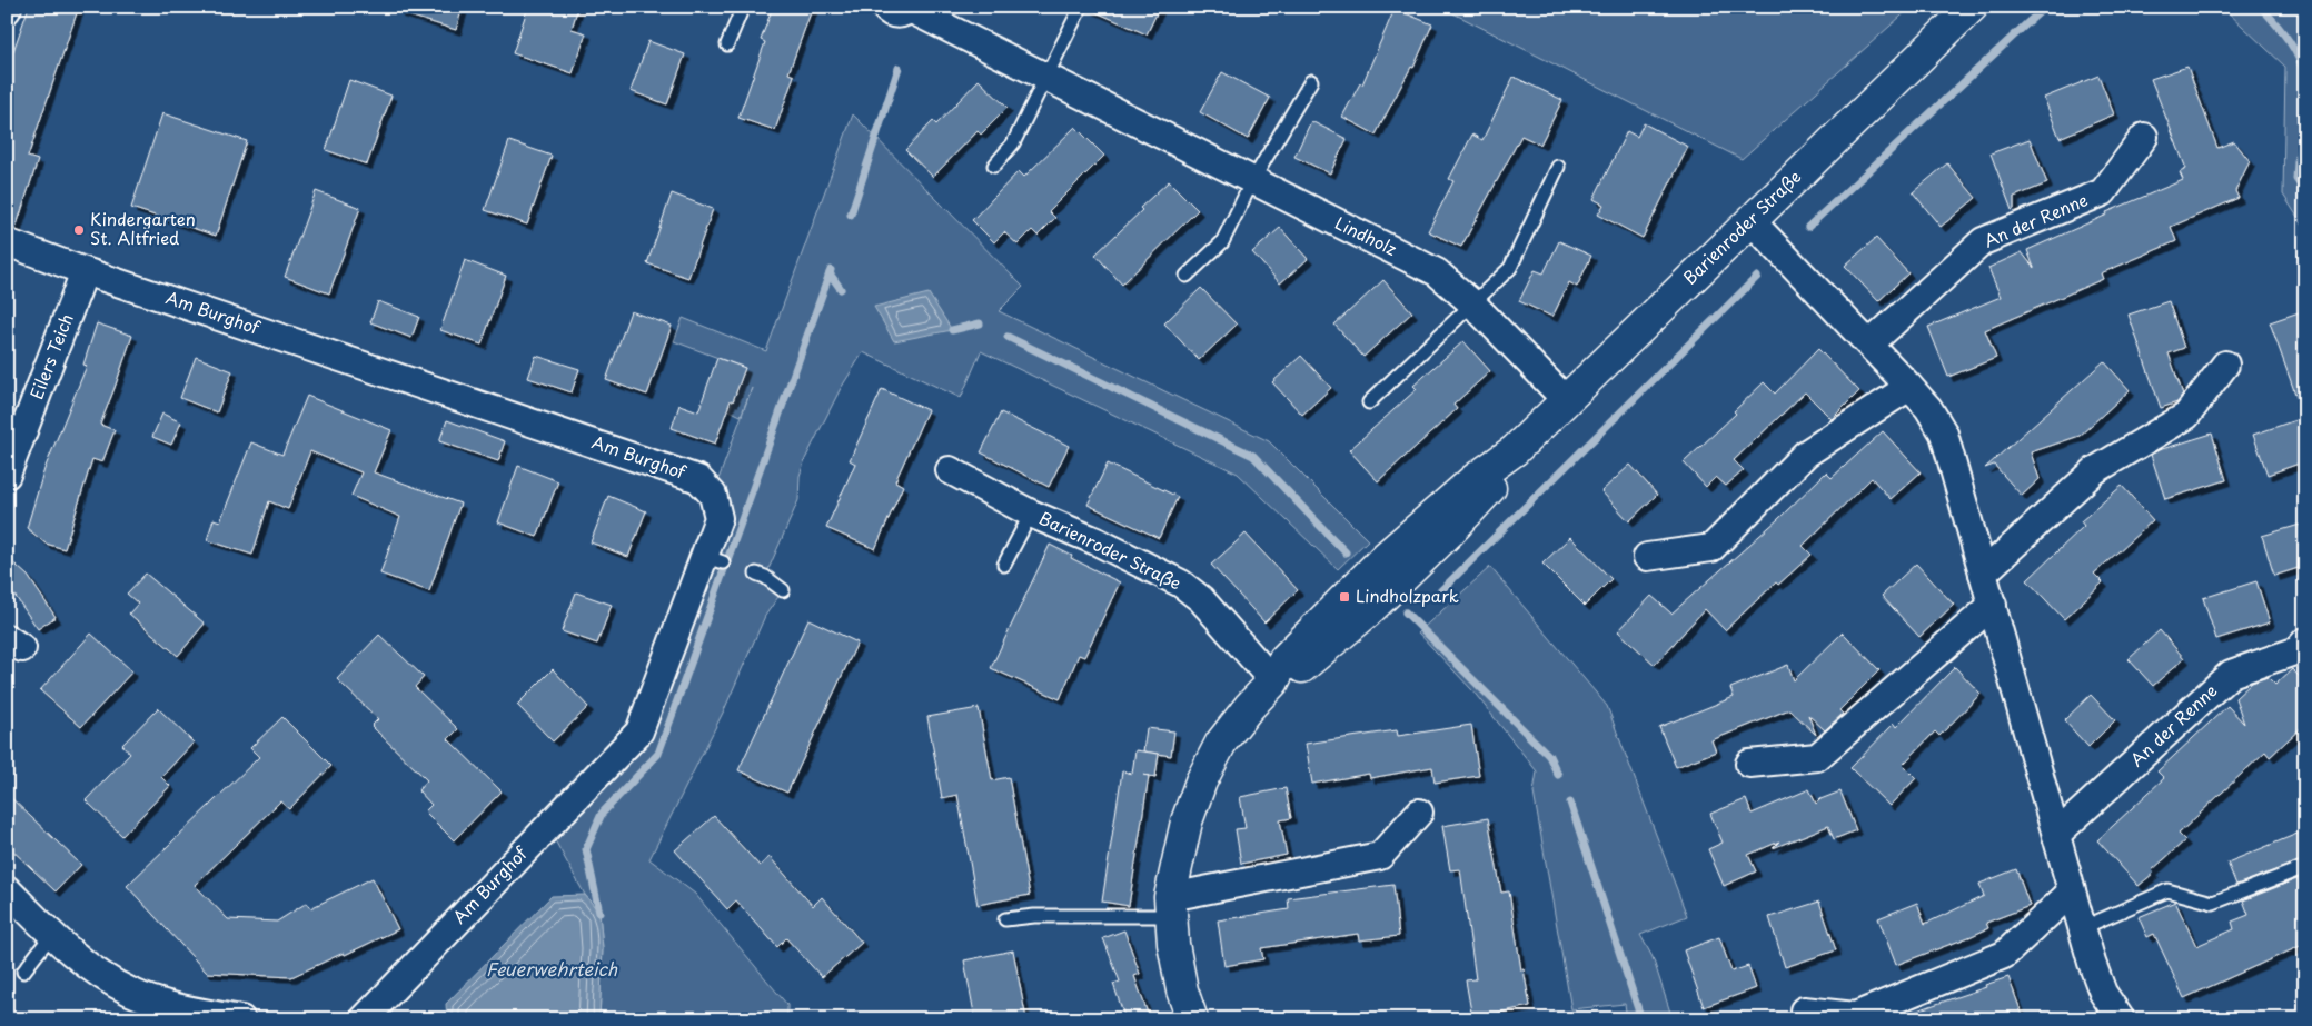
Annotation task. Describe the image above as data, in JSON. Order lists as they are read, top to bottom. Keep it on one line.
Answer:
{"streets":{"main road":["Barienroder Straße"],"street":["An der Renne","Lindholz","Am Burghof","Eilers Teich"]},"crossings":[["Barienroder Straße","Lindholz"],["Am Burghof","Eilers Teich"]],"water":["Feuerwehrteich"],"places":{"other":["Kindergarten St. Altfried"],"transit":["Lindholzpark"]}}
